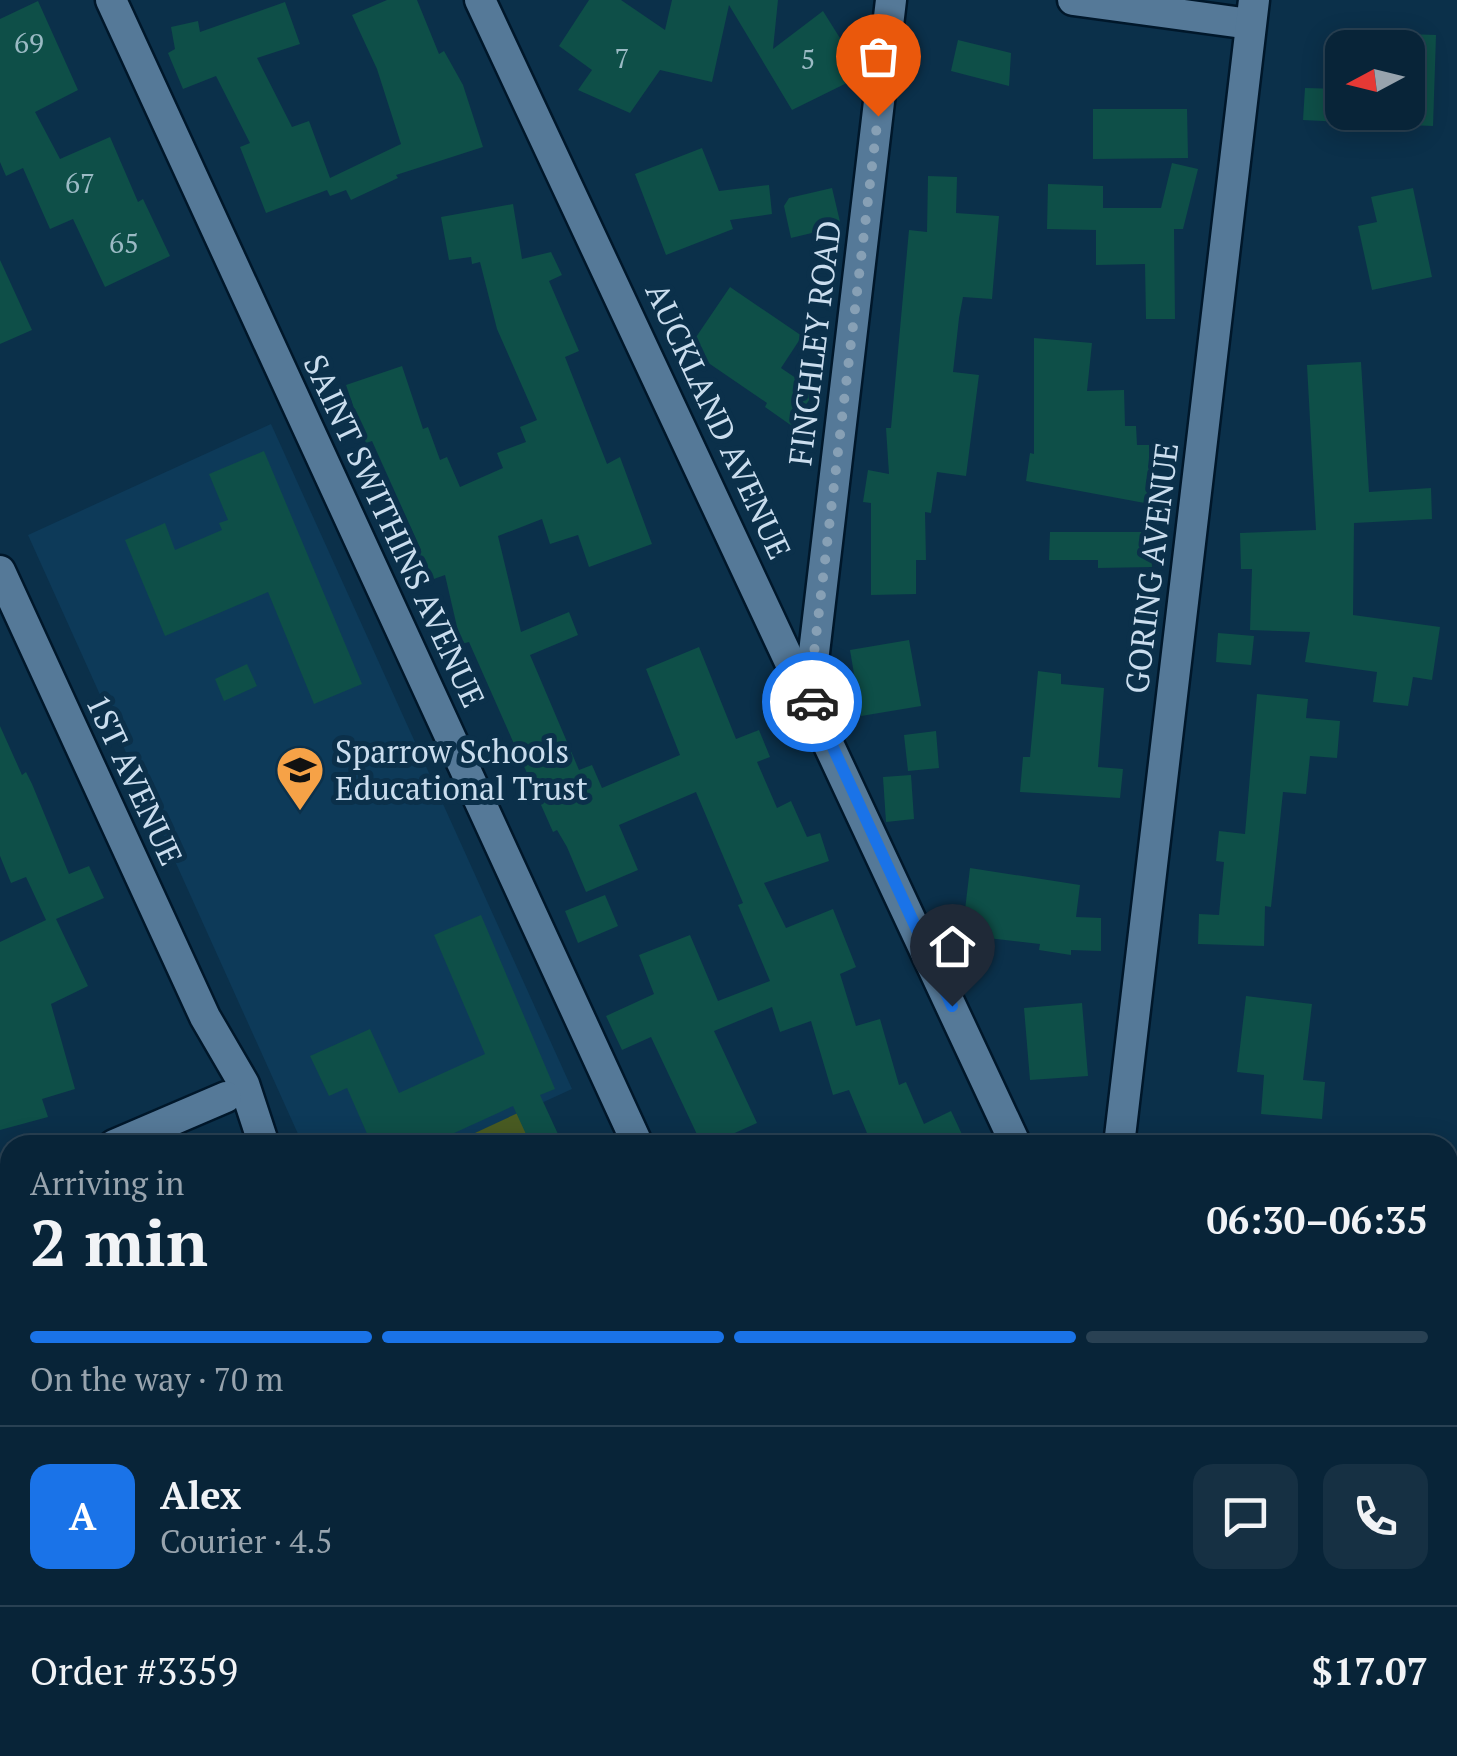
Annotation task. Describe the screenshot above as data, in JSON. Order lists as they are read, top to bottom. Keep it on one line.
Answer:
{"streets":{"street":["FINCHLEY ROAD","AUCKLAND AVENUE","SAINT SWITHINS AVENUE","GORING AVENUE","1ST AVENUE"]},"crossings":[["FINCHLEY ROAD","AUCKLAND AVENUE"]],"places":{"school or university":["Sparrow Schools Educational Trust"]},"house_numbers":["69","7","5","67","65"],"north":"left","page":{"heading":["2 min","Arriving in","06:30–06:35"],"panel":["Alex","Courier · 4.5","Order #3359","$17.07"],"bar":"On the way · 70 m","round":"A"}}
